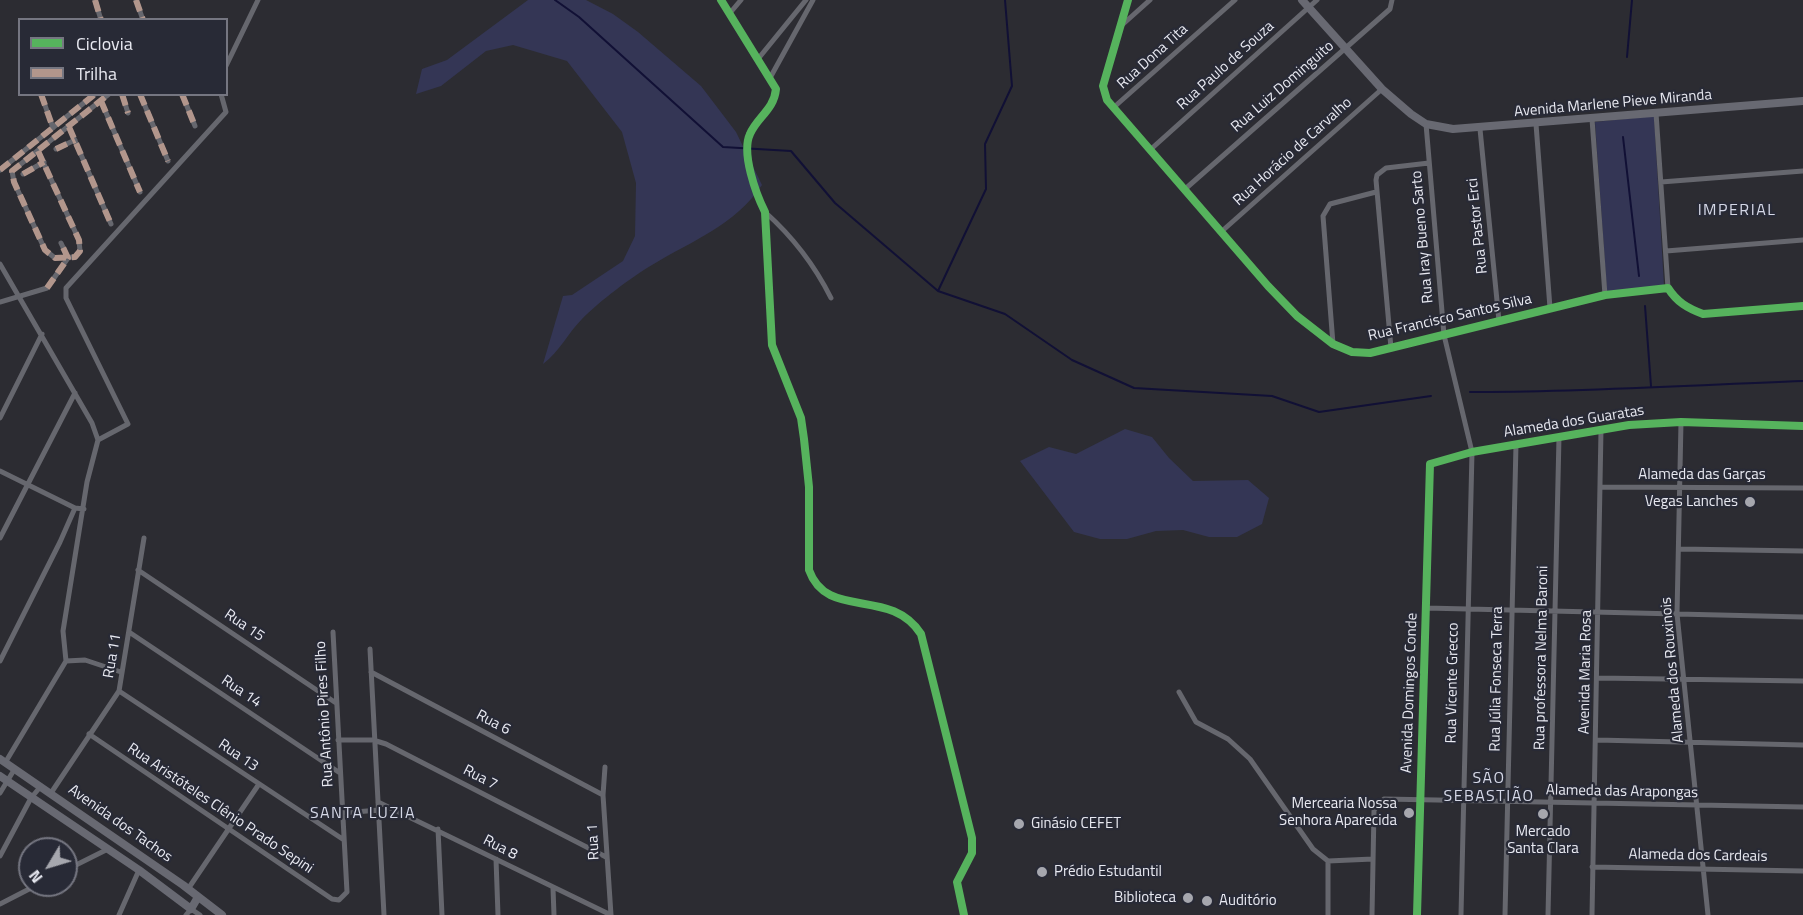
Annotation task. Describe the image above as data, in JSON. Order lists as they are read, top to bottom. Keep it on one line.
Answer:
{"streets":{"street":["Rua Dona Tita","Rua Paulo de Souza","Rua Luiz Dominguito","Avenida Marlene Pieve Miranda","Rua Horácio de Carvalho","Rua Pastor Erci","Rua Iray Bueno Sarto","Rua Francisco Santos Silva","Alameda dos Guaratas","Alameda das Garças","Rua 15","Rua 11","Rua professora Nelma Baroni","Alameda dos Rouxinois","Avenida Maria Rosa","Rua Júlia Fonseca Terra","Rua Vicente Grecco","Rua 14","Avenida Domingos Conde","Rua Antônio Pires Filho","Rua 6","Rua 13","Rua 7","Alameda das Arapongas","Rua Aristóteles Clênio Prado Sepini","Avenida dos Tachos","Rua 1","Rua 8","Alameda dos Cardeais"]},"crossings":[["Rua Dona Tita","Rua Francisco Santos Silva"],["Rua Paulo de Souza","Rua Francisco Santos Silva"],["Rua Luiz Dominguito","Rua Francisco Santos Silva"],["Avenida Marlene Pieve Miranda","Rua Pastor Erci"],["Avenida Marlene Pieve Miranda","Rua Iray Bueno Sarto"],["Rua Horácio de Carvalho","Rua Francisco Santos Silva"],["Rua Pastor Erci","Rua Francisco Santos Silva"],["Rua Iray Bueno Sarto","Rua Francisco Santos Silva"],["Rua Iray Bueno Sarto","Alameda dos Guaratas"],["Rua Iray Bueno Sarto","Rua Vicente Grecco"],["Alameda dos Guaratas","Rua professora Nelma Baroni"],["Alameda dos Guaratas","Alameda dos Rouxinois"],["Alameda dos Guaratas","Avenida Maria Rosa"],["Alameda dos Guaratas","Rua Júlia Fonseca Terra"],["Alameda dos Guaratas","Rua Vicente Grecco"],["Alameda dos Guaratas","Avenida Domingos Conde"],["Alameda das Garças","Alameda dos Rouxinois"],["Alameda das Garças","Avenida Maria Rosa"],["Rua 15","Rua 11"],["Rua 15","Rua Antônio Pires Filho"],["Rua 11","Rua 14"],["Rua 11","Rua 13"],["Rua 11","Rua Aristóteles Clênio Prado Sepini"],["Rua 11","Avenida dos Tachos"],["Rua professora Nelma Baroni","Alameda das Arapongas"],["Alameda dos Rouxinois","Alameda das Arapongas"],["Alameda dos Rouxinois","Alameda dos Cardeais"],["Avenida Maria Rosa","Alameda das Arapongas"],["Avenida Maria Rosa","Alameda dos Cardeais"],["Rua Júlia Fonseca Terra","Alameda das Arapongas"],["Rua Vicente Grecco","Alameda das Arapongas"],["Rua 14","Rua Antônio Pires Filho"],["Avenida Domingos Conde","Alameda das Arapongas"],["Rua Antônio Pires Filho","Rua 13"],["Rua Antônio Pires Filho","Rua 7"],["Rua Antônio Pires Filho","Rua Aristóteles Clênio Prado Sepini"],["Rua 6","Rua 1"],["Rua 7","Rua 1"],["Rua 1","Rua 8"]],"districts":["IMPERIAL","SÃO SEBASTIÃO","SANTA LUZIA"],"places":["Vegas Lanches","Mercearia Nossa Senhora Aparecida","Mercado Santa Clara","Ginásio CEFET","Prédio Estudantil","Biblioteca","Auditório"],"legend":["Ciclovia","Trilha"],"north":"bottom left"}
